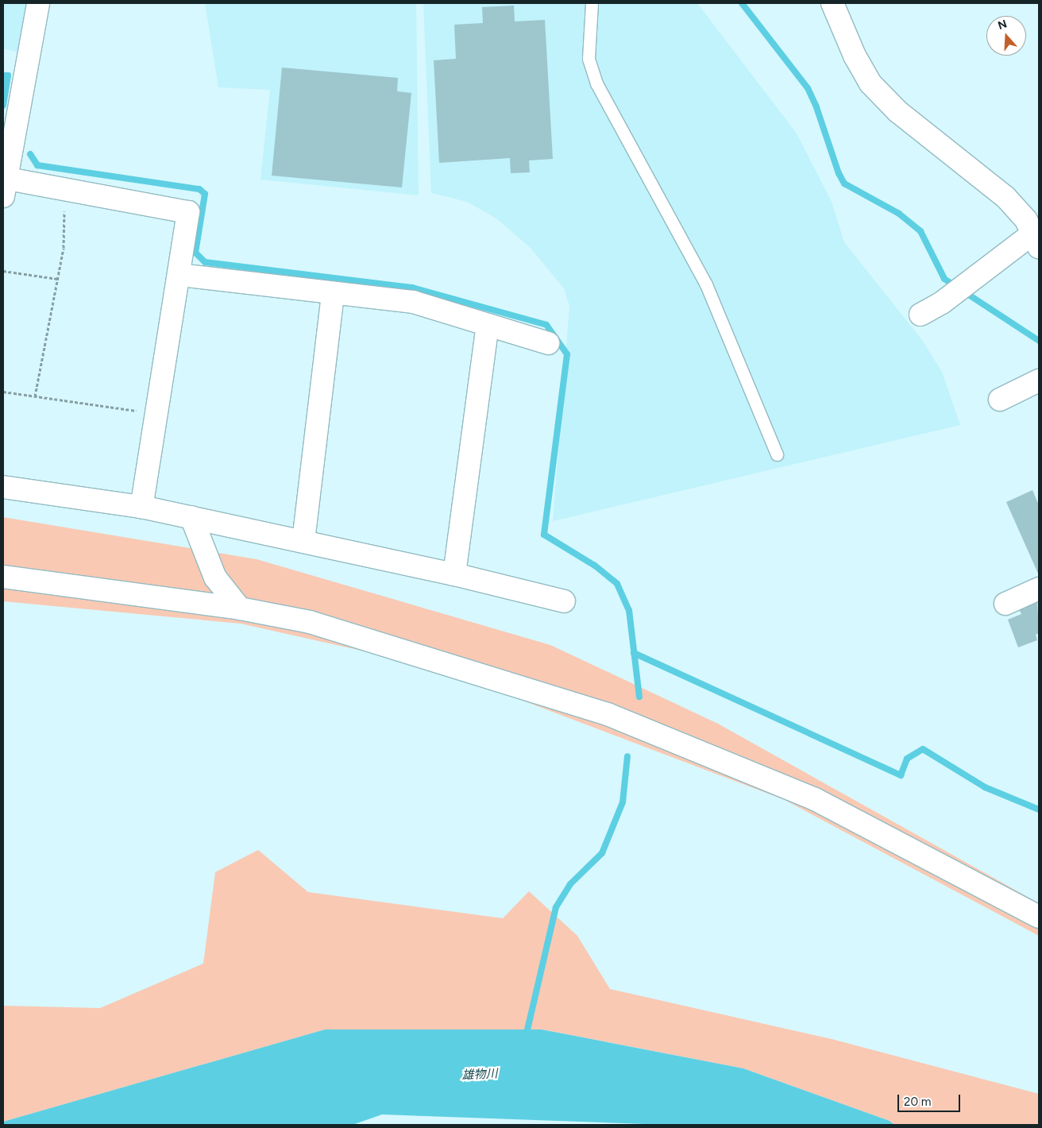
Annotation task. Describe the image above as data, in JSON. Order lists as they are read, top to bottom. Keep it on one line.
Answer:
{"water":["雄物川"],"scale_bar":"20 m","north":"top"}
